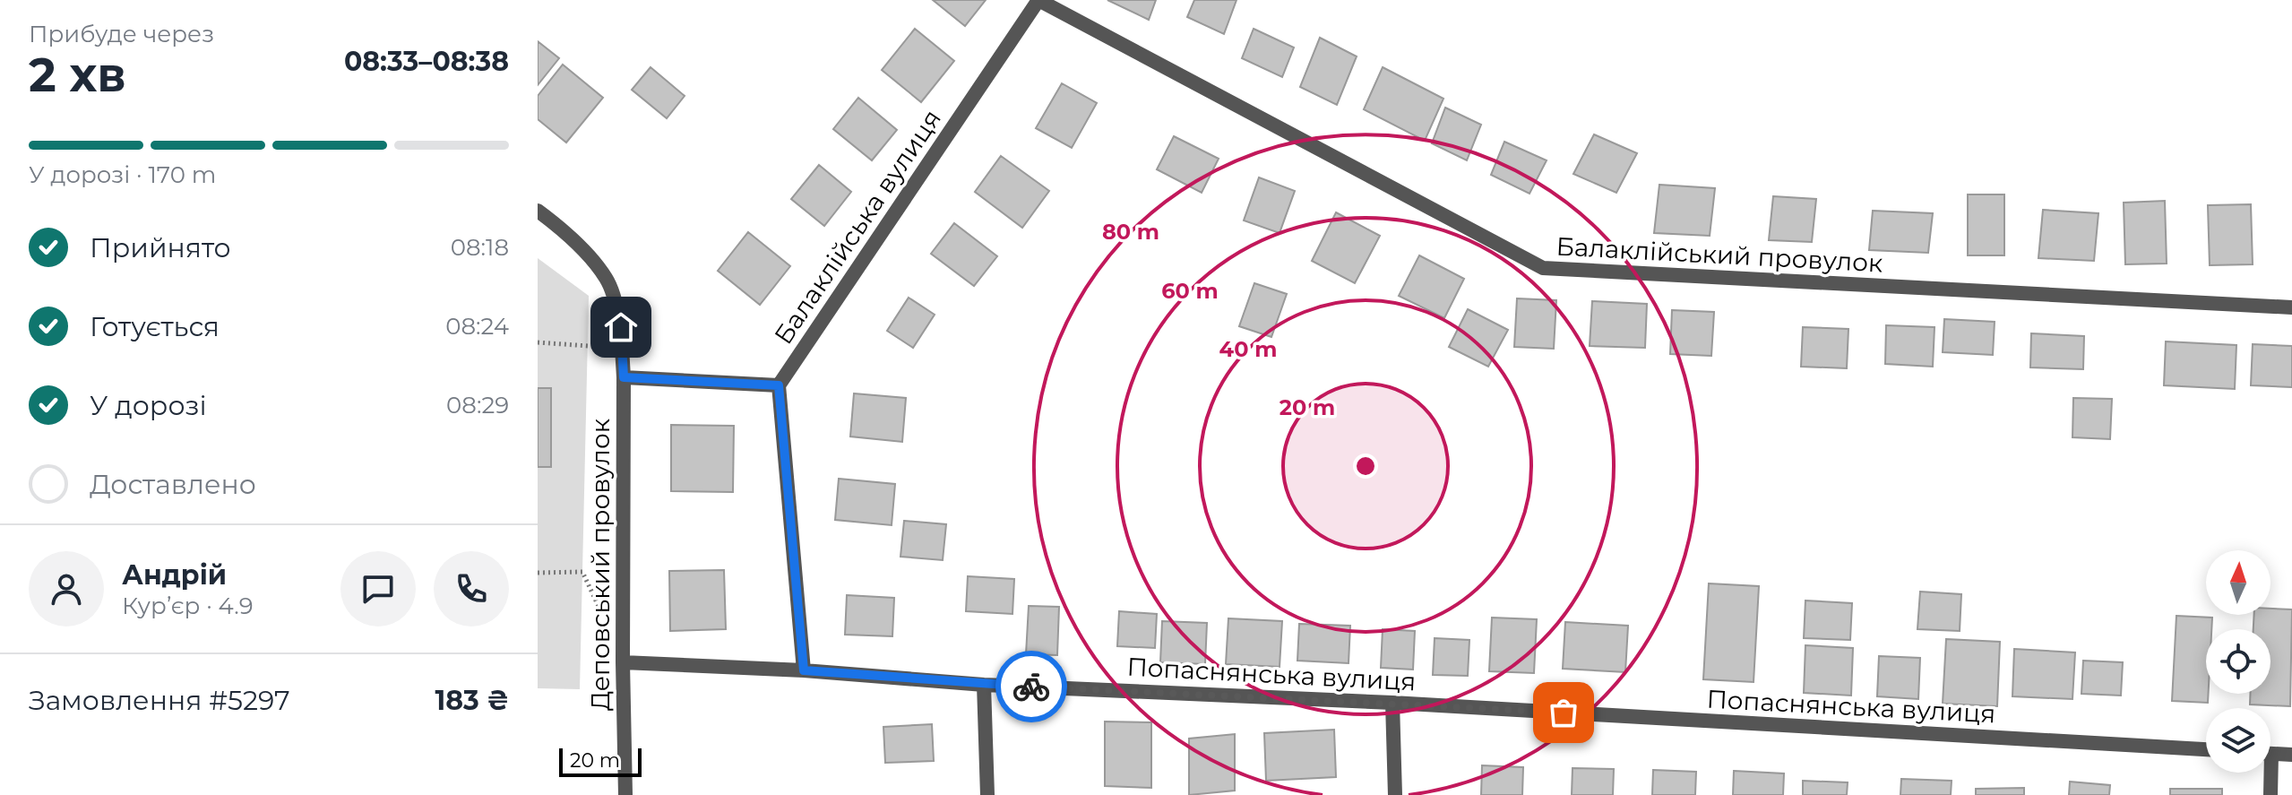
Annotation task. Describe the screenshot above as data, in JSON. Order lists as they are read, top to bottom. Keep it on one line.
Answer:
{"streets":{"street":["Балаклійська вулиця","Балаклійський провулок","Деповський провулок","Попаснянська вулиця"]},"crossings":[["Балаклійська вулиця","Балаклійський провулок"],["Деповський провулок","Попаснянська вулиця"]],"scale_bar":"20 m","north":"top","page":{"heading":["2 хв","Прибуде через","08:33–08:38"],"panel":["Андрій","Кур’єр · 4.9","Замовлення #5297","183 ₴"],"bar":"У дорозі · 170 m","list":[["Прийнято","08:18"],["Готується","08:24"],["У дорозі","08:29"],"Доставлено"],"scale":"20 m"},"rings":["80 m","60 m","40 m","20 m"]}
